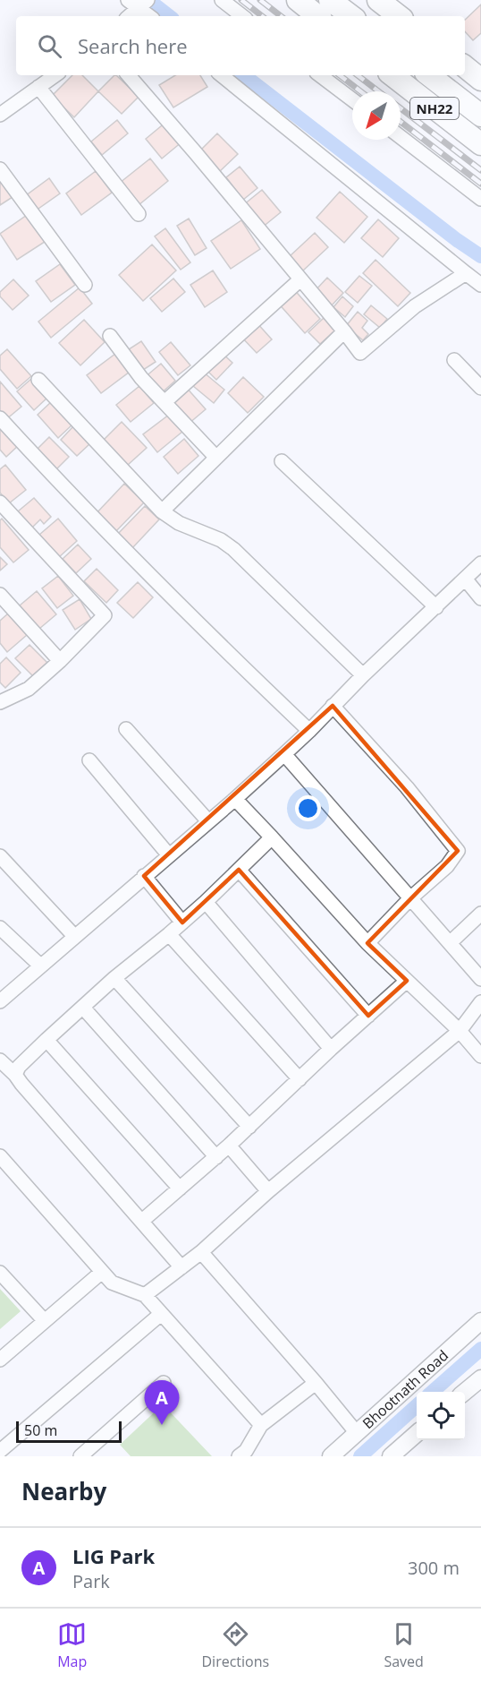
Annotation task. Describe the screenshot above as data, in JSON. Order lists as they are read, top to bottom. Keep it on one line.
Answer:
{"streets":{"highway":["NH22"],"street":["Bhootnath Road"]},"scale_bar":"50 m","north":"bottom left","page":{"search":"Search here","pins":"A","scale":"50 m","heading":"Nearby","list":[{"mark":"A","name":"LIG Park","note":"Park","value":"300 m"}],"nav":["Map","Directions","Saved"]}}
